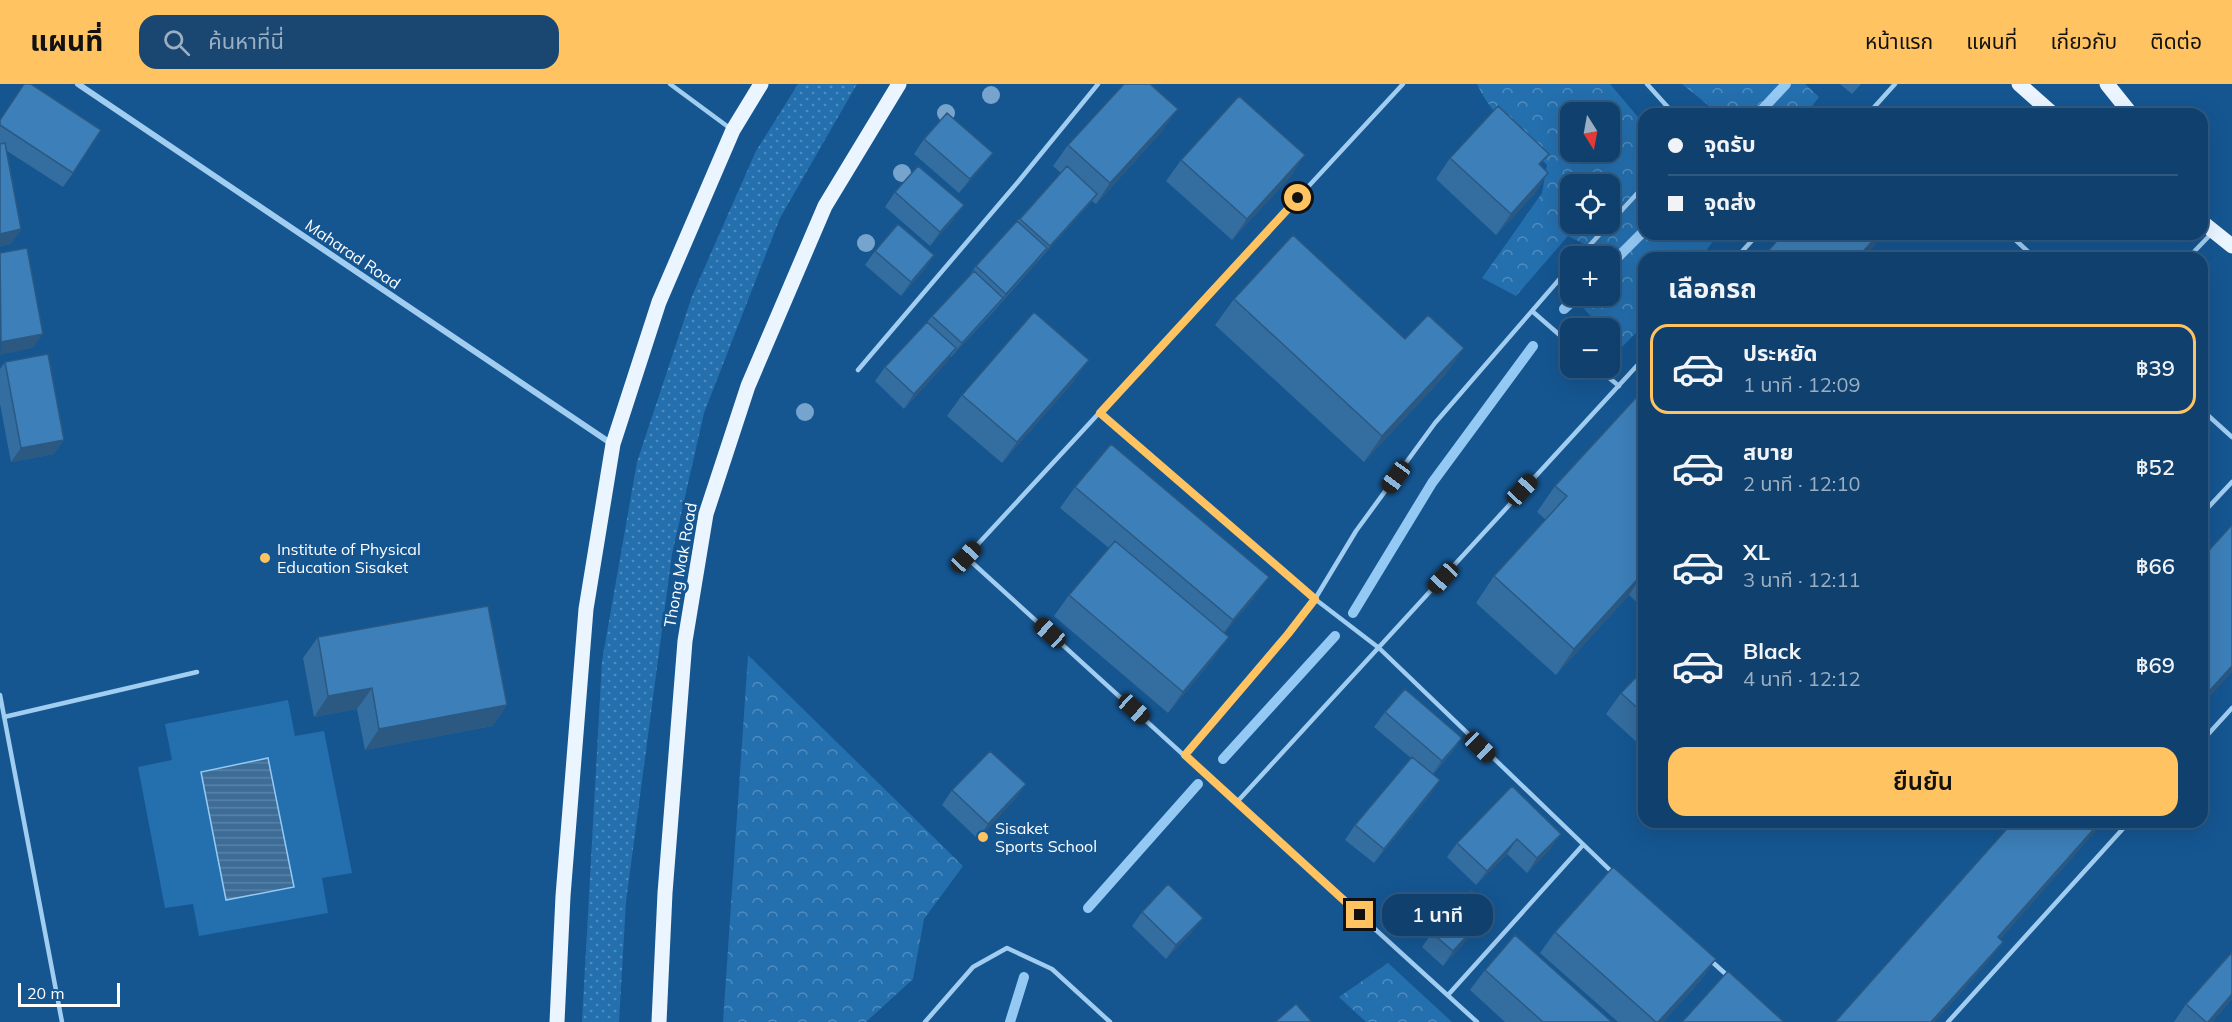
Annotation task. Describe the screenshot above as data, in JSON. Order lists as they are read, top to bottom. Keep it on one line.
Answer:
{"streets":{"main road":["Thong Mak Road"],"street":["Maharad Road"]},"places":["Institute of Physical Education Sisaket","Sisaket Sports School"],"scale_bar":"20 m","north":"bottom","page":{"header":"แผนที่","search":"ค้นหาที่นี่","nav":["หน้าแรก","แผนที่","เกี่ยวกับ","ติดต่อ"],"map_buttons":["+","−"],"banner":["จุดรับ","จุดส่ง"],"heading":"เลือกรถ","list":[{"name":"ประหยัด","note":"1 นาที · 12:09","value":"฿39"},{"name":"สบาย","note":"2 นาที · 12:10","value":"฿52"},{"name":"XL","note":"3 นาที · 12:11","value":"฿66"},{"name":"Black","note":"4 นาที · 12:12","value":"฿69"}],"buttons":"ยืนยัน","bubble":"1 นาที","scale":"20 m"}}
